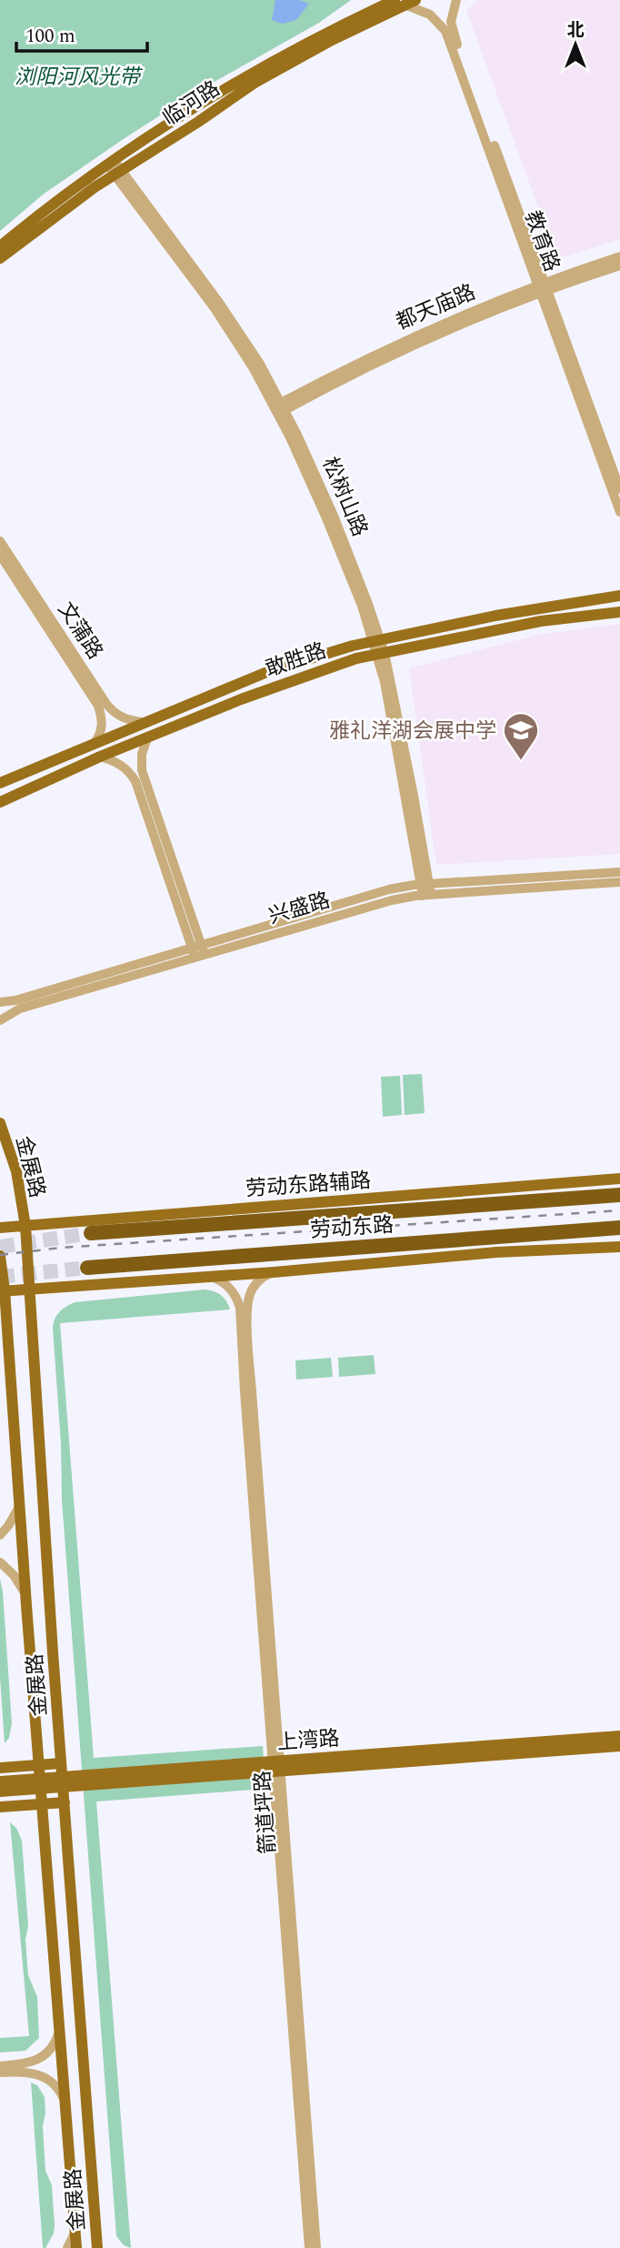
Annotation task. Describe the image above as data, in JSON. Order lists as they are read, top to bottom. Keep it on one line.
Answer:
{"streets":{"highway":["劳动东路"],"main road":["临河路","敢胜路","金展路","劳动东路辅路","上湾路"],"street":["教育路","都天庙路","松树山路","文蒲路","兴盛路","箭道坪路"]},"crossings":[["临河路","教育路"],["临河路","松树山路"],["教育路","都天庙路"],["都天庙路","松树山路"],["松树山路","敢胜路"],["松树山路","兴盛路"],["文蒲路","敢胜路"],["金展路","劳动东路辅路"]],"parks":["浏阳河风光带"],"places":{"school or university":["雅礼洋湖会展中学"]},"scale_bar":"100 m","north":"top"}
